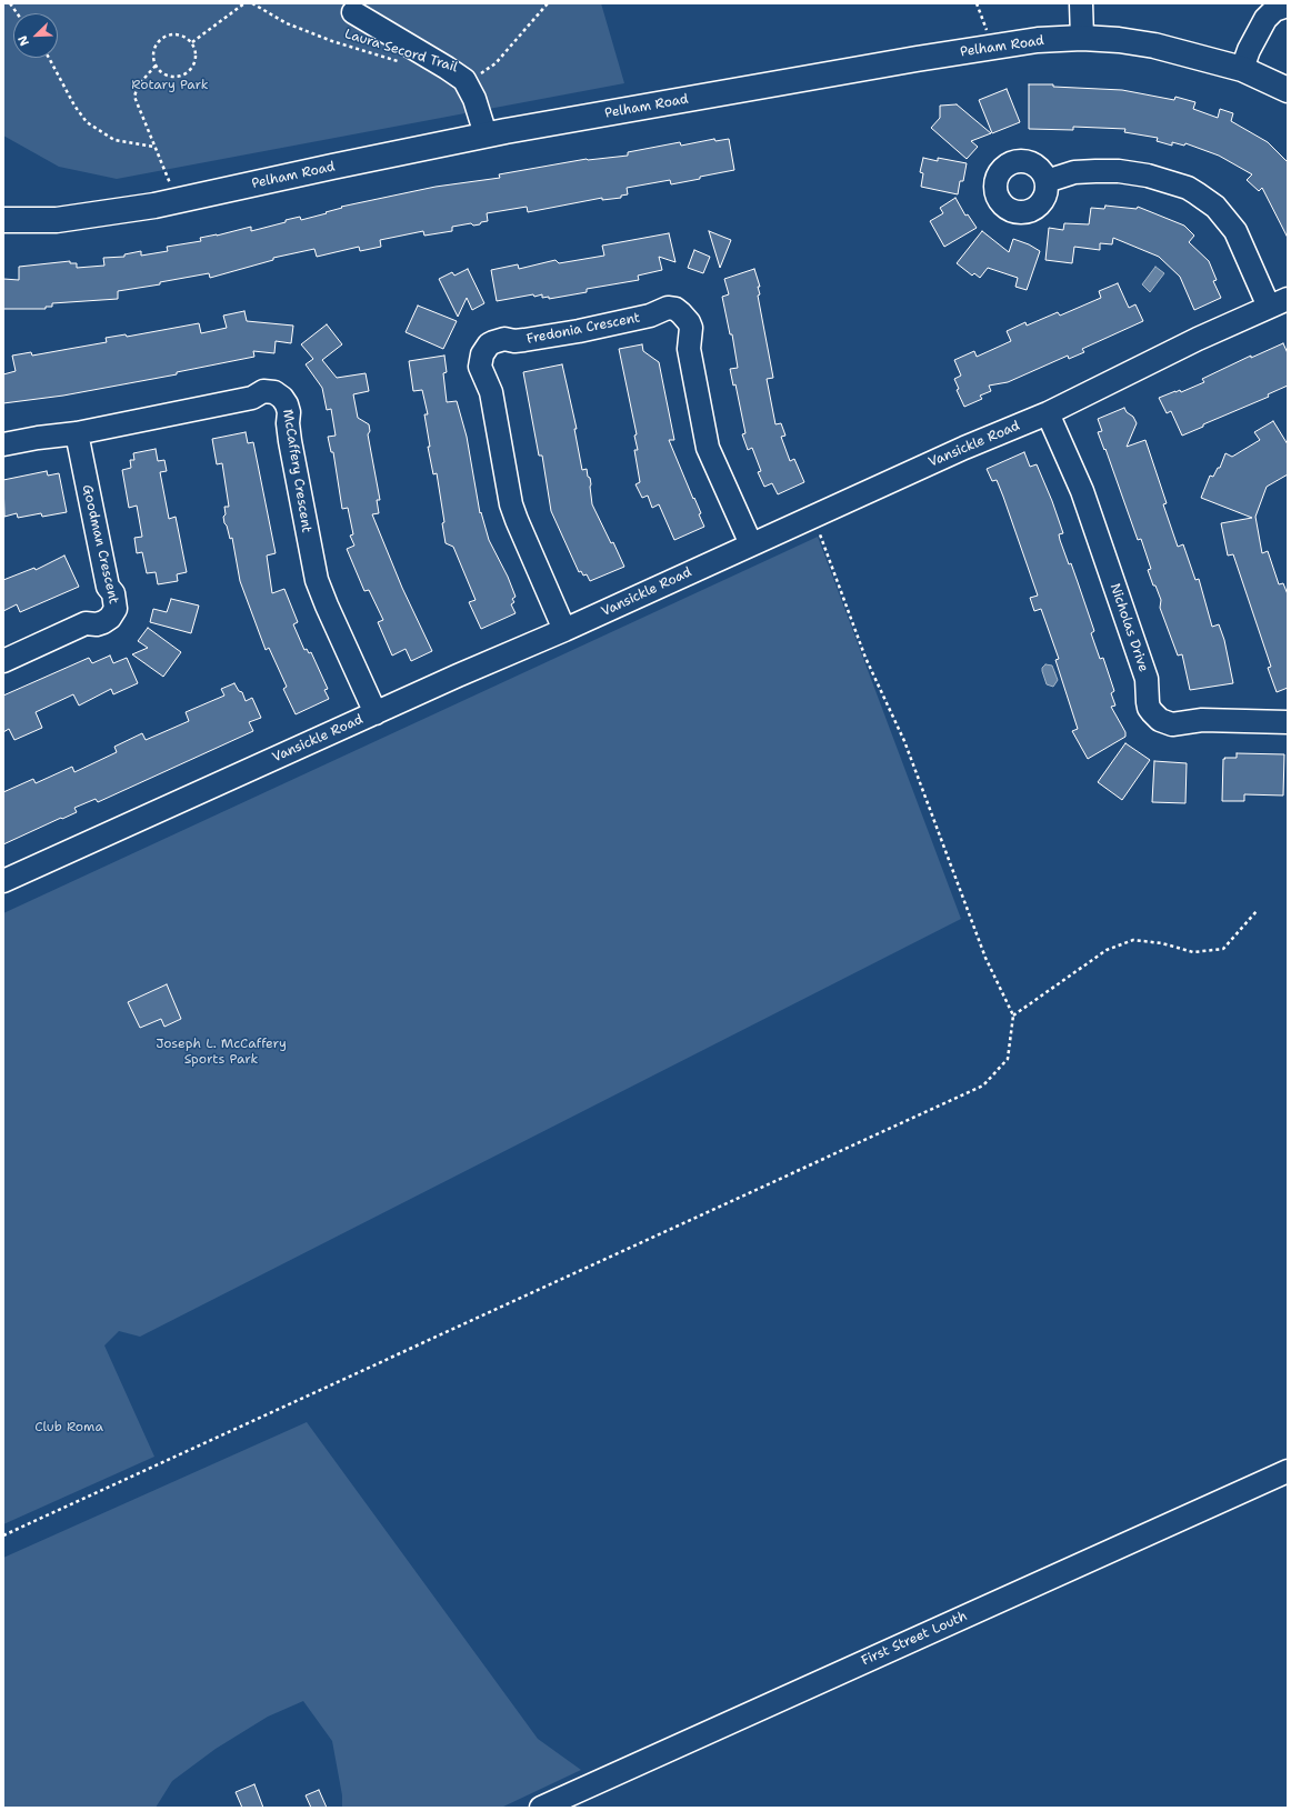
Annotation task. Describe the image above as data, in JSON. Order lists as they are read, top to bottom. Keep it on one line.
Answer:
{"streets":{"main road":["Pelham Road"],"street":["Fredonia Crescent","Vansickle Road","McCaffery Crescent","Goodman Crescent","Nicholas Drive","First Street Louth"],"path":["Laura Secord Trail"]},"crossings":[["Fredonia Crescent","Vansickle Road"],["Vansickle Road","McCaffery Crescent"],["Vansickle Road","Nicholas Drive"],["McCaffery Crescent","Goodman Crescent"]],"parks":["Rotary Park","Joseph L. McCaffery Sports Park","Club Roma"],"north":"bottom left"}
